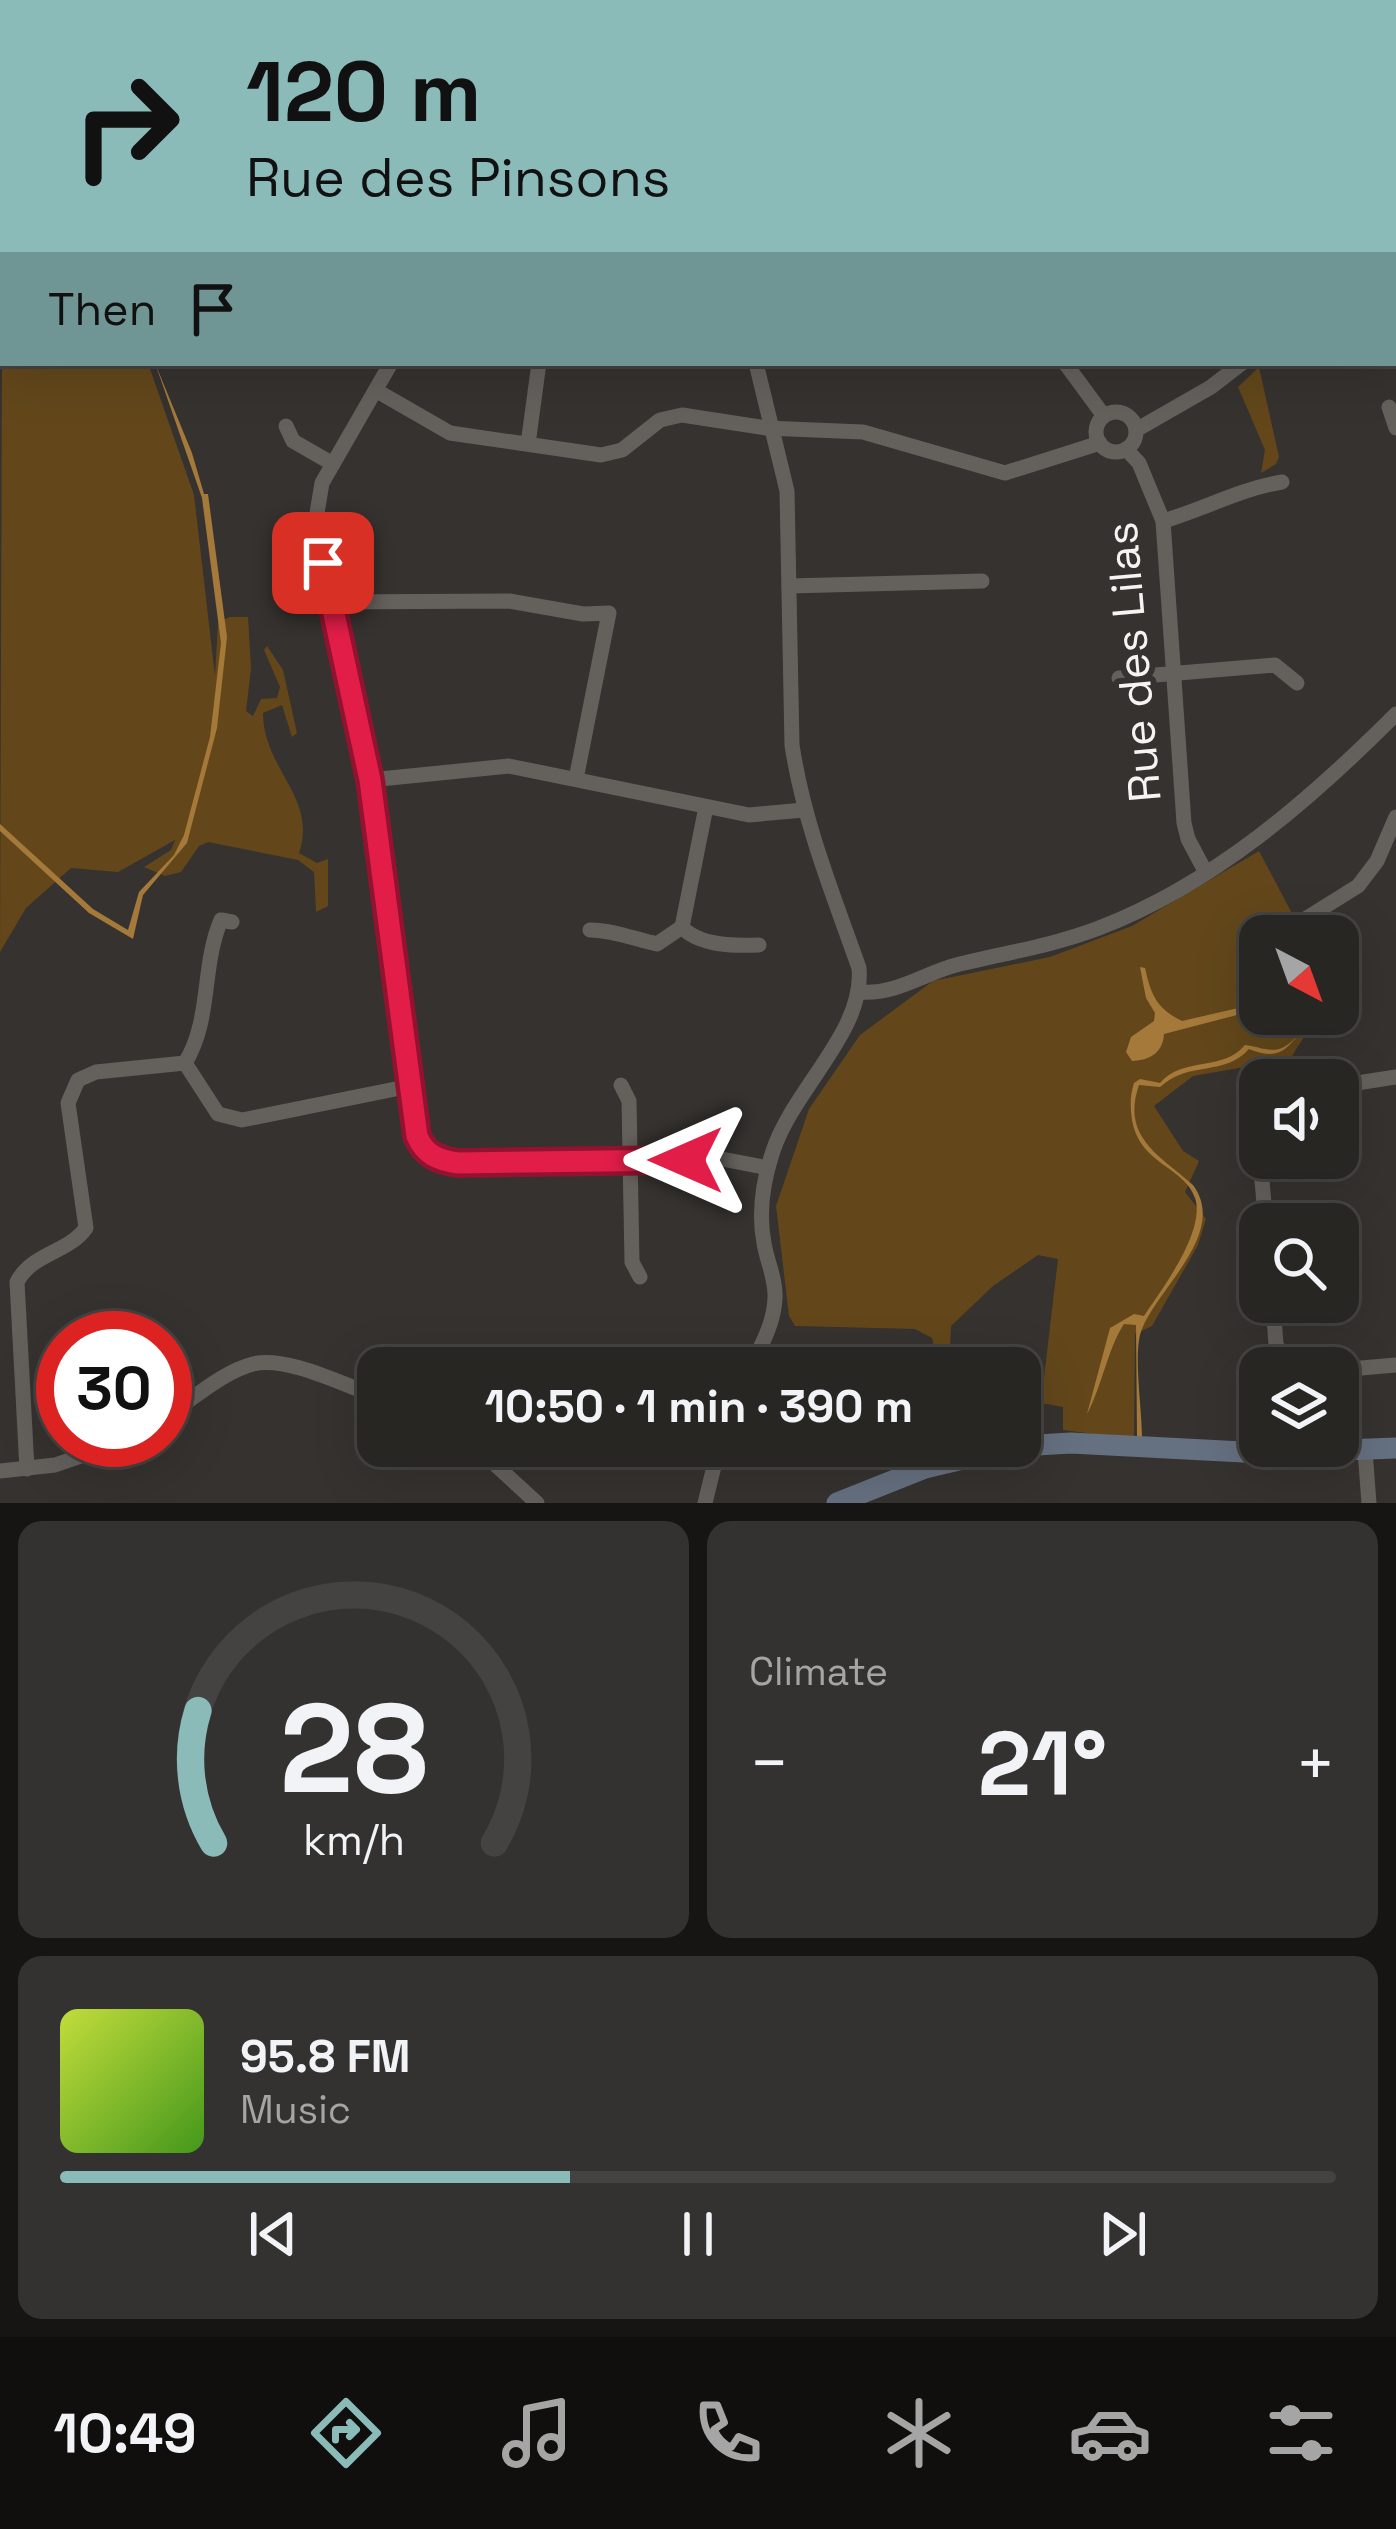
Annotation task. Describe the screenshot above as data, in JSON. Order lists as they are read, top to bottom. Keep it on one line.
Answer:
{"streets":{"street":["Rue des Lilas"]},"north":"bottom right","page":{"turn":["120 m","Rue des Pinsons"],"then":"Then","limit":"30","trip":"10:50 · 1 min · 390 m","tile":"Climate","heat":["−","21°","+"],"song":["95.8 FM","Music"],"tabs":"10:49","gauge":["28","km/h"]}}
